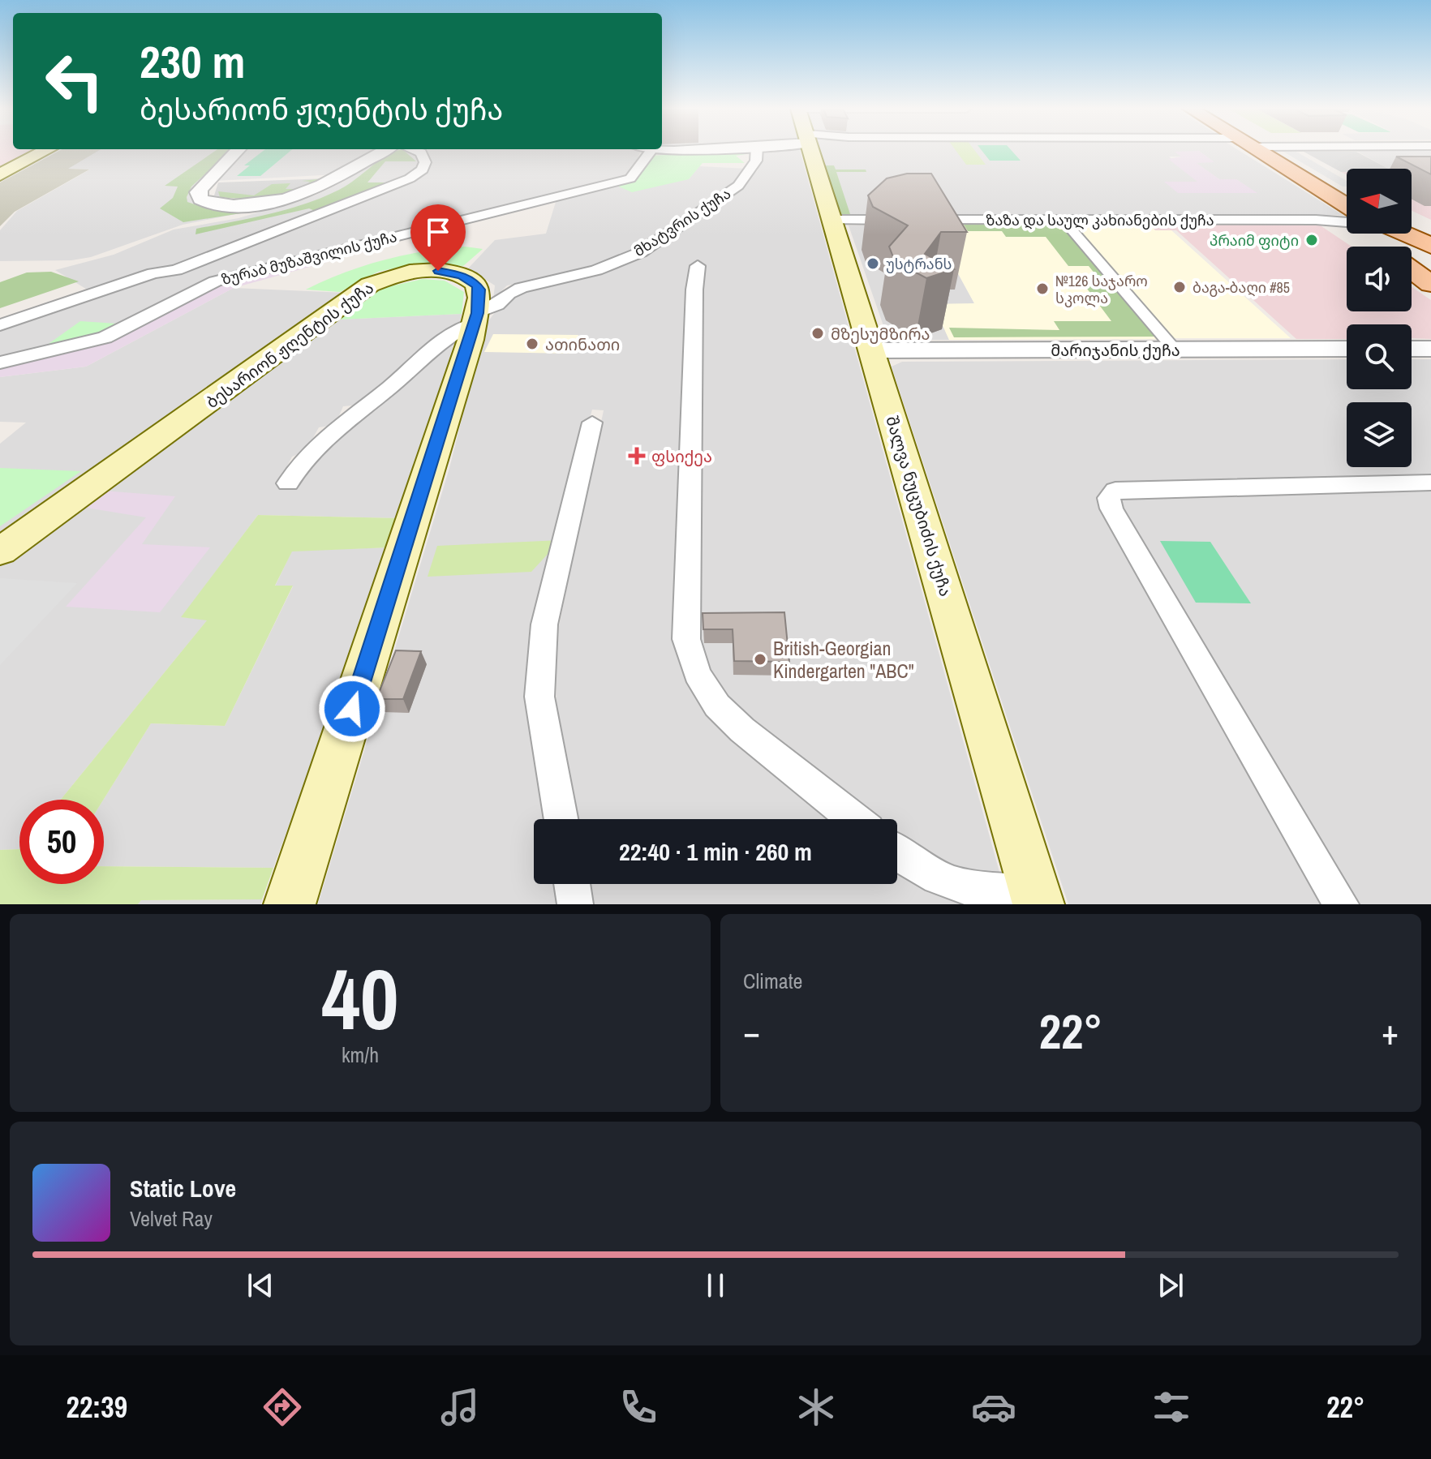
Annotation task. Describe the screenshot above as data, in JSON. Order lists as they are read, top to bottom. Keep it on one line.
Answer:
{"streets":{"main road":["ბესარიონ ჟღენტის ქუჩა","შალვა ნუცუბიძის ქუჩა"],"street":["ზაზა და საულ კახიანების ქუჩა","მხატვრის ქუჩა","ზურაბ მუზაშვილის ქუჩა","მარიჯანის ქუჩა"]},"crossings":[["ზაზა და საულ კახიანების ქუჩა","შალვა ნუცუბიძის ქუჩა"],["მხატვრის ქუჩა","ბესარიონ ჟღენტის ქუჩა"],["მარიჯანის ქუჩა","შალვა ნუცუბიძის ქუჩა"]],"places":{"other":["პრაიმ ფიტი","უსტრანს","ბაგა-ბაღი #85","№126 საჯარო სკოლა","მზესუმზირა","ათინათი","British-Georgian Kindergarten \"ABC\""],"health":["ფსიქეა"]},"north":"left","page":{"turn":["230 m","ბესარიონ ჟღენტის ქუჩა"],"limit":"50","trip":"22:40 · 1 min · 260 m","tile":[["40","km/h"],"Climate"],"heat":["−","22°","+"],"song":["Static Love","Velvet Ray"],"tabs":["22:39","22°"]}}
